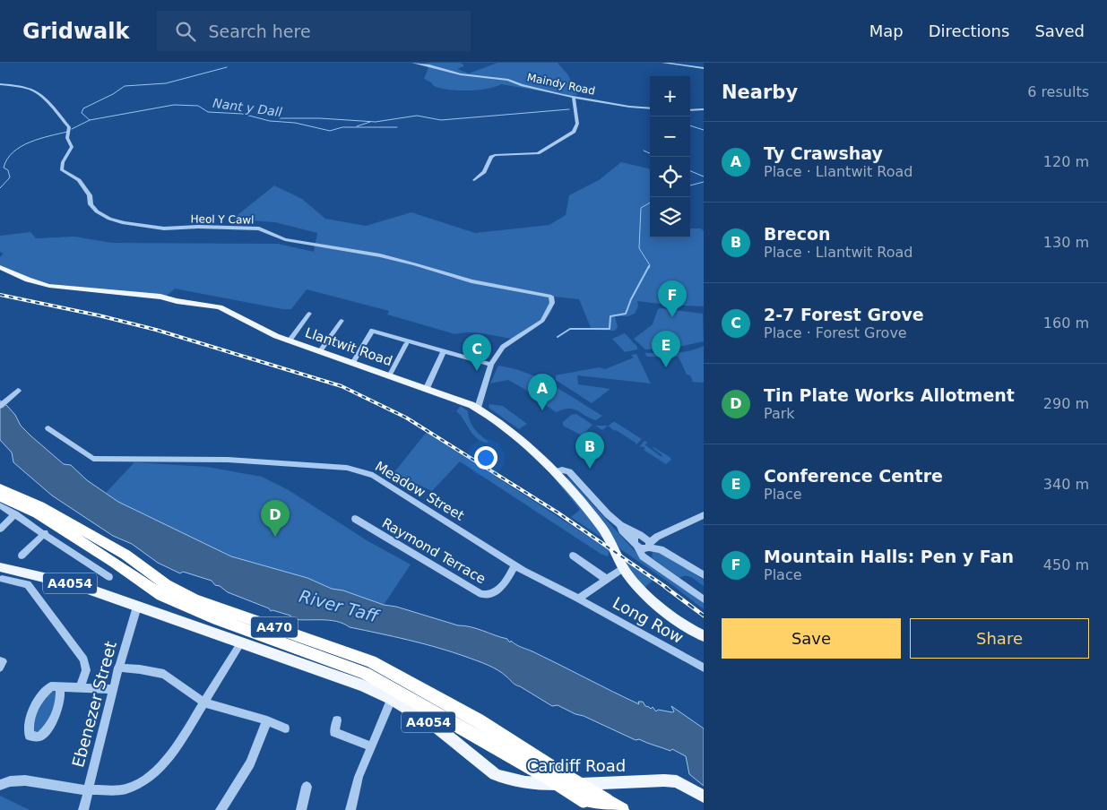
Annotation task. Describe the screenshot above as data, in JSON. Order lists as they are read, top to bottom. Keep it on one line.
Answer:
{"streets":{"highway":["A470"],"main road":["Llantwit Road","A4054","Cardiff Road"],"street":["Maindy Road","Heol Y Cawl","Meadow Street","Raymond Terrace","Long Row","Ebenezer Street"]},"crossings":[["Meadow Street","Raymond Terrace"],["Meadow Street","Long Row"],["A4054","Ebenezer Street"],["A4054","Cardiff Road"]],"water":["Nant y Dall","River Taff"],"page":{"header":"Gridwalk","search":"Search here","nav":["Map","Directions","Saved"],"heading":["Nearby","6 results"],"map_buttons":["+","−"],"list":[{"mark":"A","name":"Ty Crawshay","note":"Place · Llantwit Road","value":"120 m"},{"mark":"B","name":"Brecon","note":"Place · Llantwit Road","value":"130 m"},{"mark":"C","name":"2-7 Forest Grove","note":"Place · Forest Grove","value":"160 m"},{"mark":"D","name":"Tin Plate Works Allotment","note":"Park","value":"290 m"},{"mark":"E","name":"Conference Centre","note":"Place","value":"340 m"},{"mark":"F","name":"Mountain Halls: Pen y Fan","note":"Place","value":"450 m"}],"pins":["F","E","C","A","B","D"],"buttons":["Save","Share"]}}
